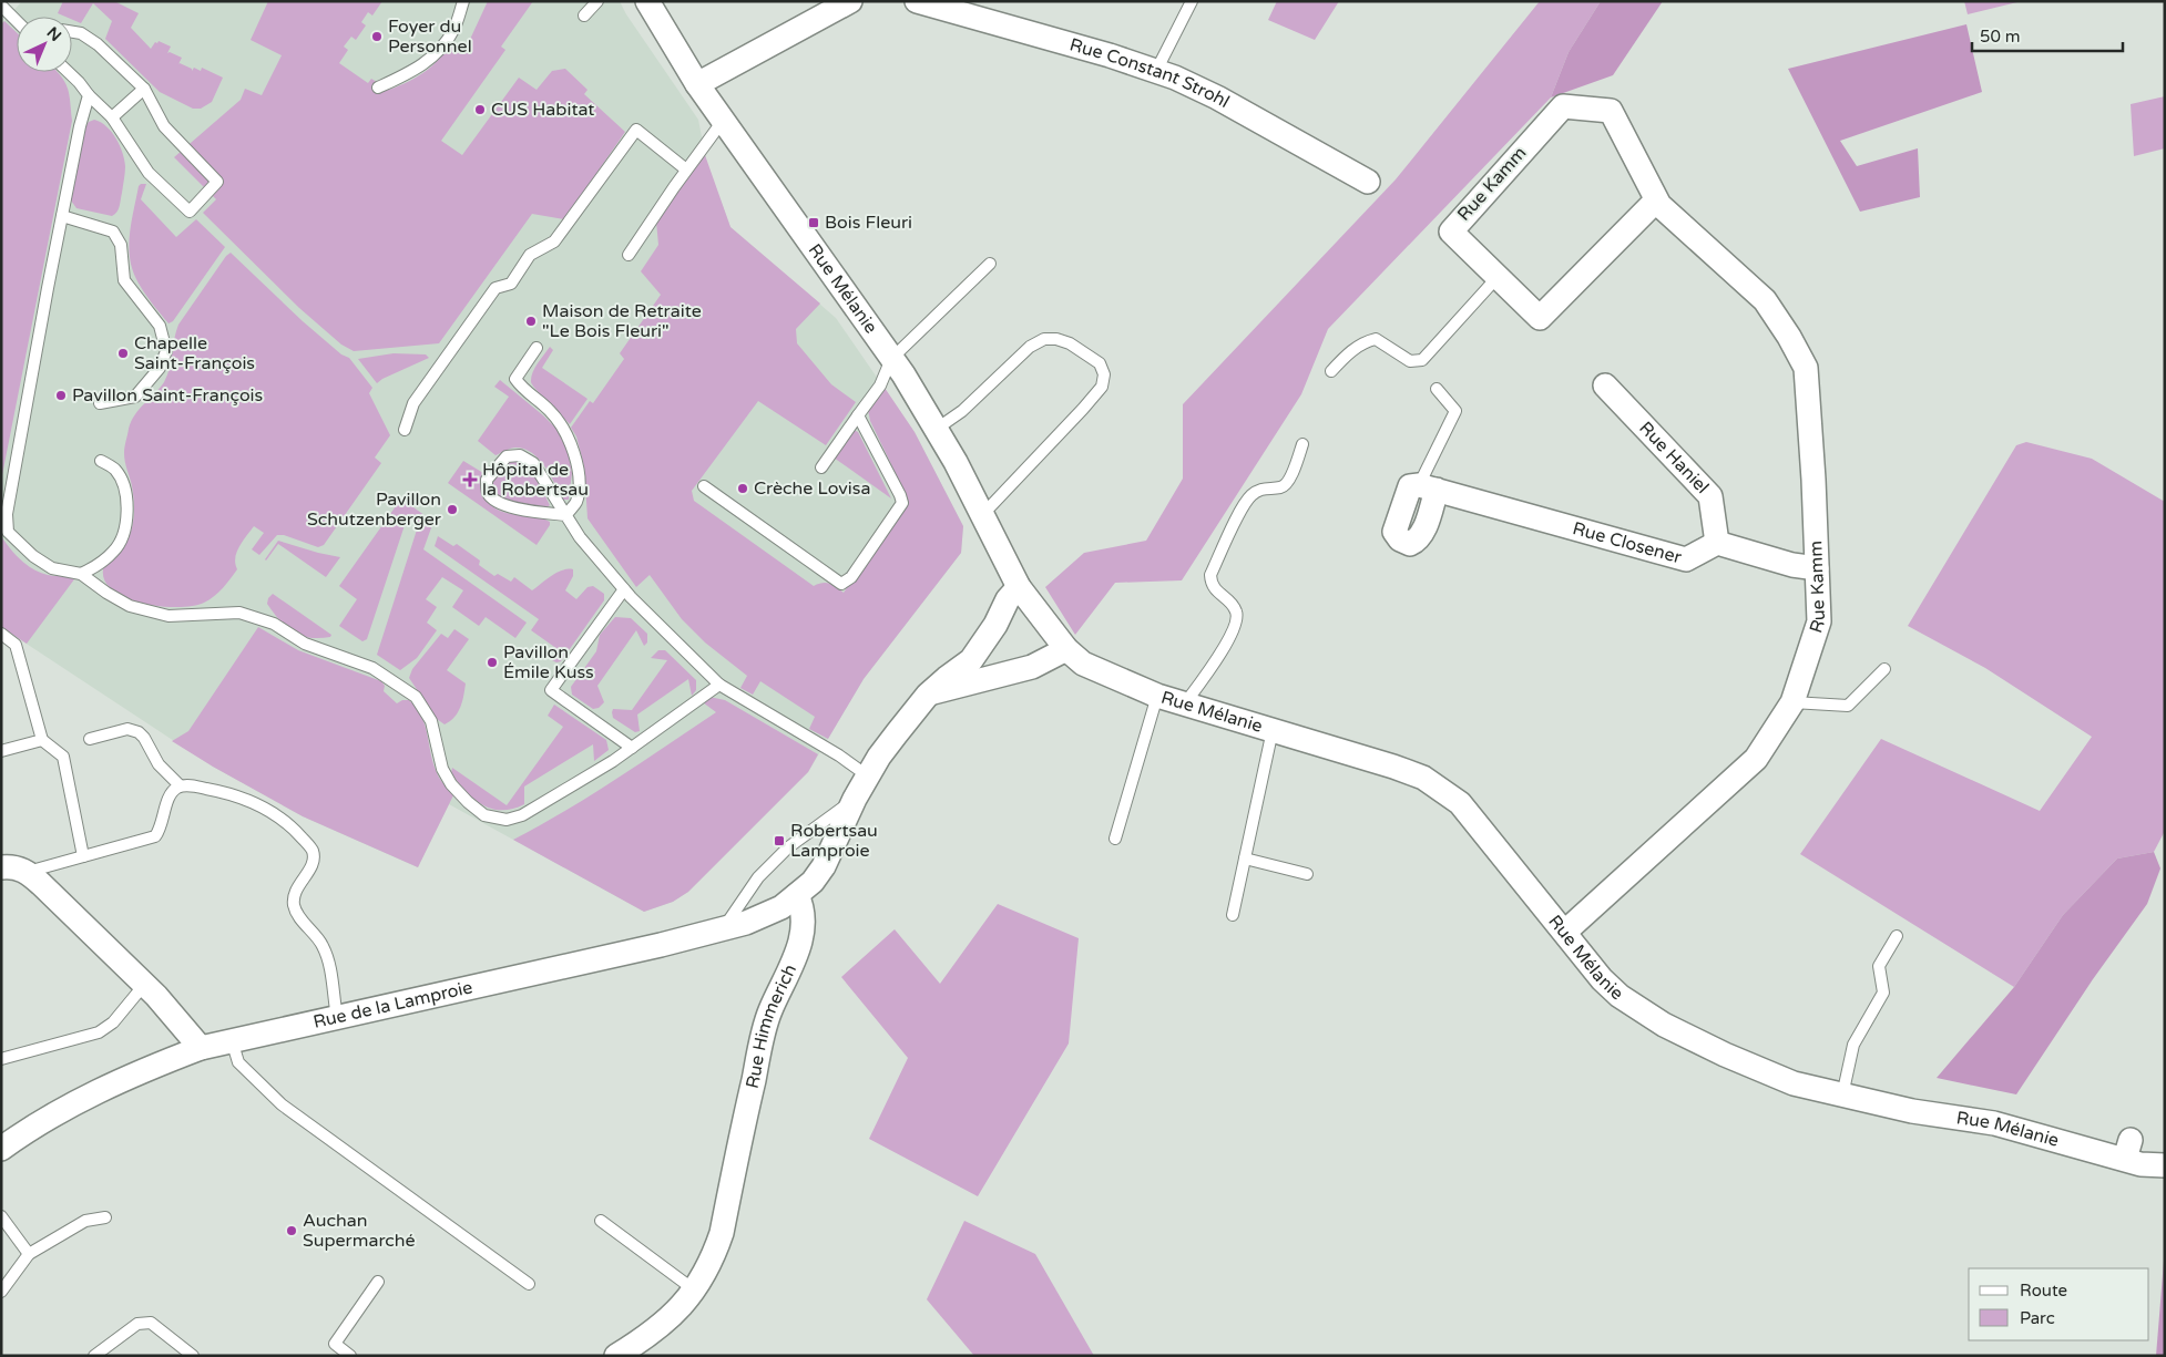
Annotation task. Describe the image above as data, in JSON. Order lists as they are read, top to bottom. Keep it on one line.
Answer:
{"streets":{"street":["Rue Constant Strohl","Rue Kamm","Rue Mélanie","Rue Haniel","Rue Closener","Rue de la Lamproie","Rue Himmerich"]},"crossings":[["Rue Kamm","Rue Mélanie"],["Rue Haniel","Rue Closener"],["Rue de la Lamproie","Rue Himmerich"]],"places":{"other":["Foyer du Personnel","CUS Habitat","Maison de Retraite \"Le Bois Fleuri\"","Chapelle Saint-François","Pavillon Saint-François","Crèche Lovisa","Pavillon Schutzenberger","Pavillon Émile Kuss","Auchan Supermarché"],"transit":["Bois Fleuri","Robertsau Lamproie"],"health":["Hôpital de la Robertsau"]},"legend":["Route","Parc"],"scale_bar":"50 m","north":"top right"}
